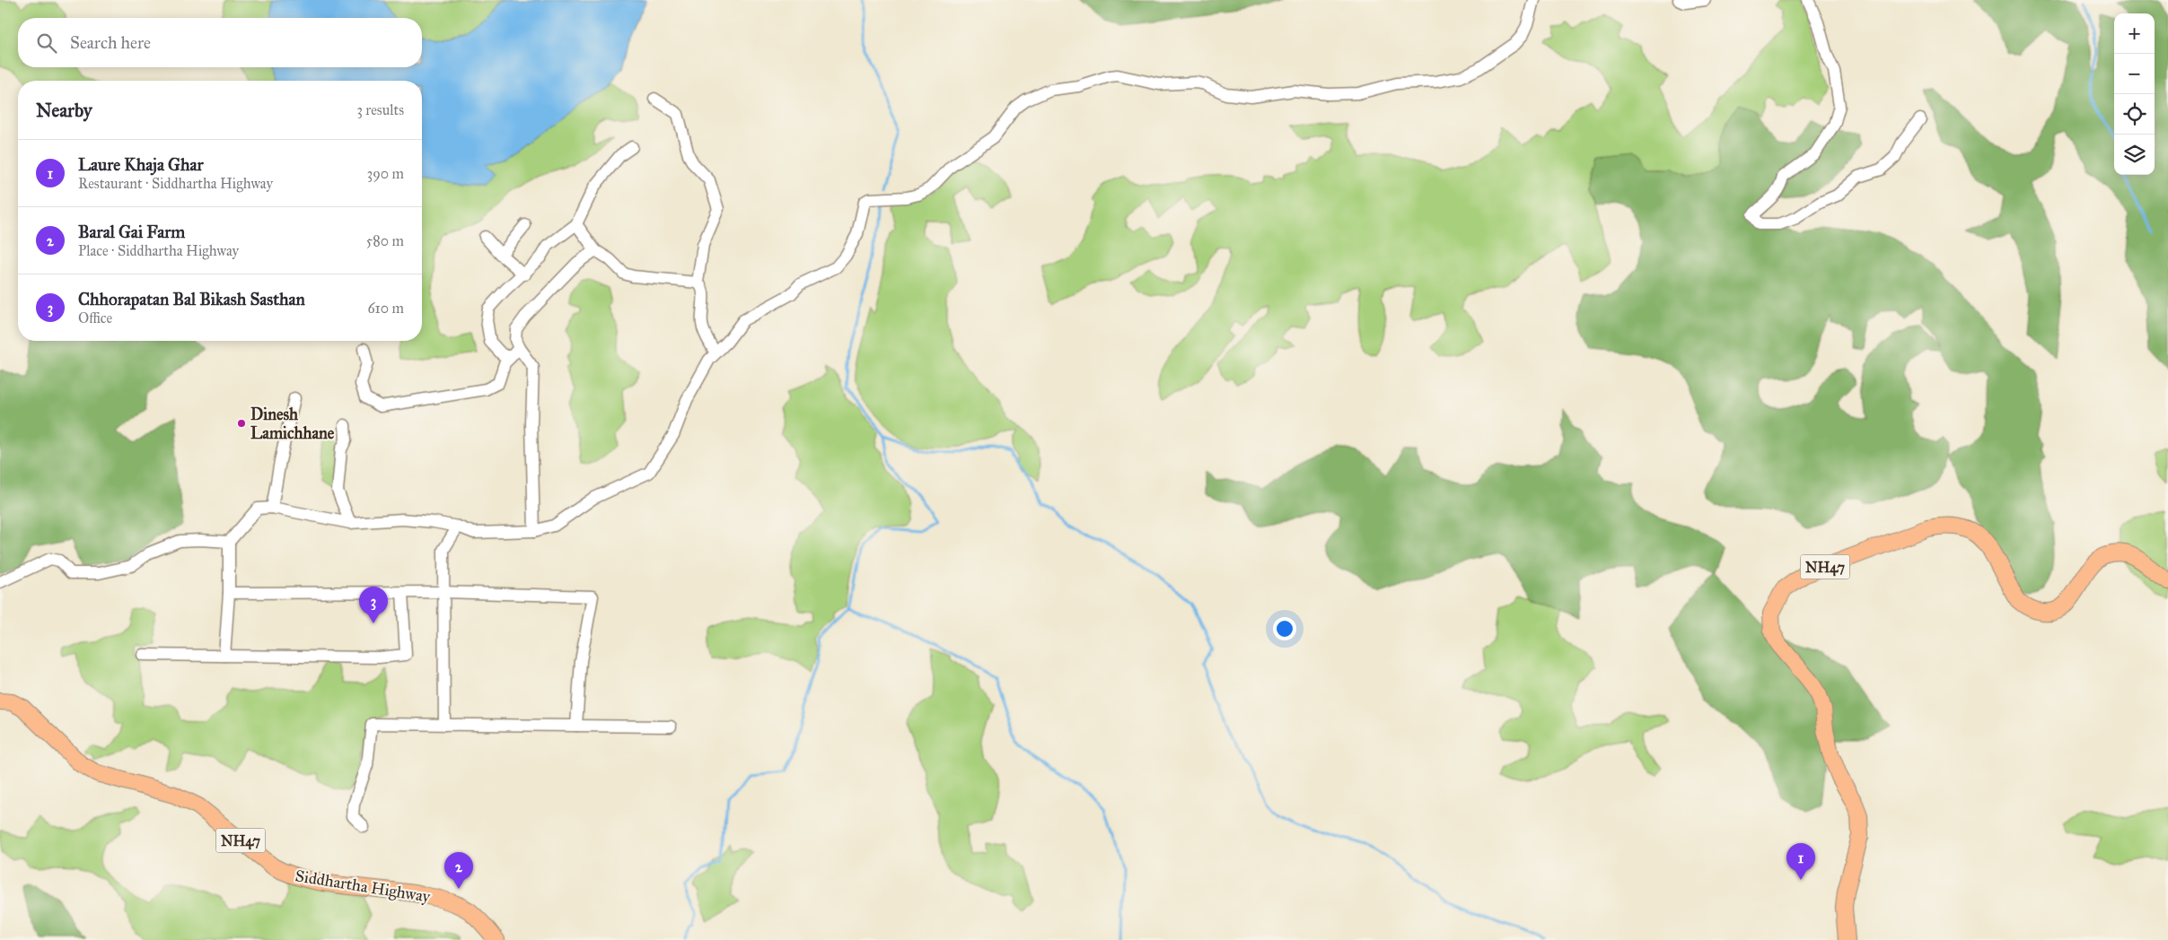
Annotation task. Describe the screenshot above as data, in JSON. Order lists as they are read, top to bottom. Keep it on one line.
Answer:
{"streets":{"highway":["NH47","Siddhartha Highway"]},"places":["Dinesh Lamichhane"],"page":{"map_buttons":["+","−"],"search":"Search here","heading":["Nearby","3 results"],"list":[{"mark":"1","name":"Laure Khaja Ghar","note":"Restaurant · Siddhartha Highway","value":"390 m"},{"mark":"2","name":"Baral Gai Farm","note":"Place · Siddhartha Highway","value":"580 m"},{"mark":"3","name":"Chhorapatan Bal Bikash Sasthan","note":"Office","value":"610 m"}],"pins":["3","1","2"]}}
